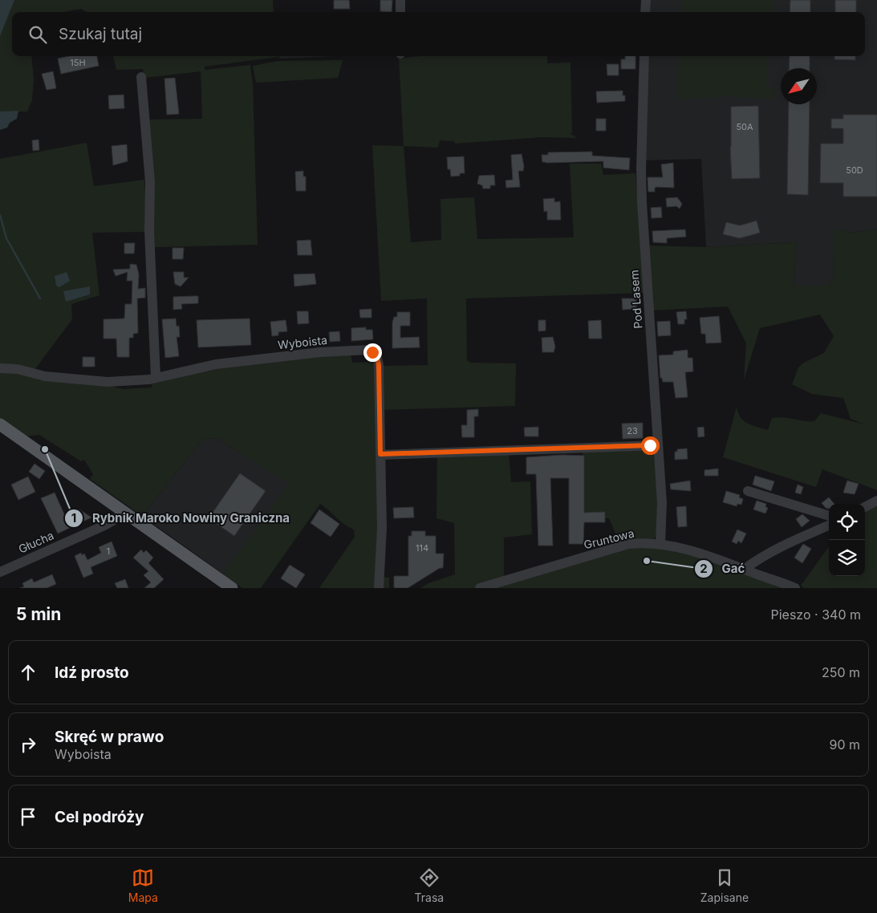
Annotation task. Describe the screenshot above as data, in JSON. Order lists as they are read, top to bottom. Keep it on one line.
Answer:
{"streets":{"street":["Pod Lasem","Wyboista","Gruntowa","Głucha"]},"crossings":[["Pod Lasem","Gruntowa"]],"places":["Rybnik Maroko Nowiny Graniczna","Gać"],"house_numbers":["15H","50A","50D","23","114","1"],"north":"bottom left","page":{"search":"Szukaj tutaj","heading":["5 min","Pieszo · 340 m"],"list":[["Idź prosto","250 m"],["Skręć w prawo","Wyboista","90 m"],"Cel podróży"],"nav":["Mapa","Trasa","Zapisane"]}}
